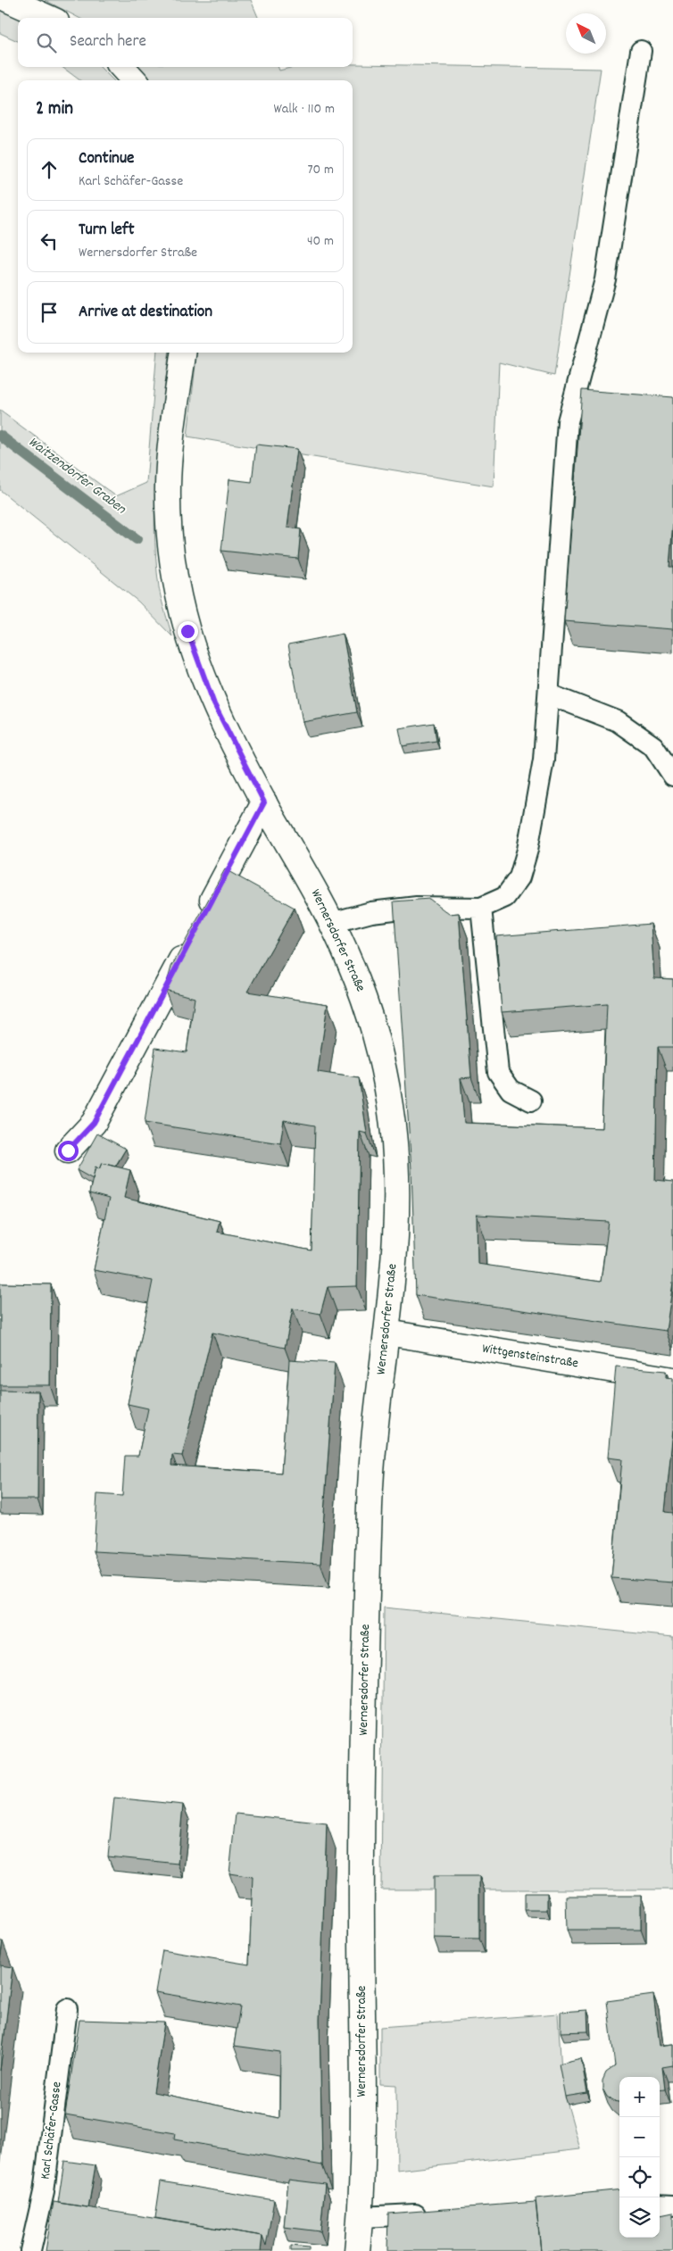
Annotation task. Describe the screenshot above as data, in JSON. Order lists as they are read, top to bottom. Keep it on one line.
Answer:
{"streets":{"street":["Wernersdorfer Straße","Wittgensteinstraße"],"lane":["Karl Schäfer-Gasse"]},"crossings":[["Wernersdorfer Straße","Wittgensteinstraße"]],"water":["Waitzendorfer Graben"],"north":"top left","page":{"search":"Search here","heading":["2 min","Walk · 110 m"],"list":[["Continue","Karl Schäfer-Gasse","70 m"],["Turn left","Wernersdorfer Straße","40 m"],"Arrive at destination"],"map_buttons":["+","−"]}}
